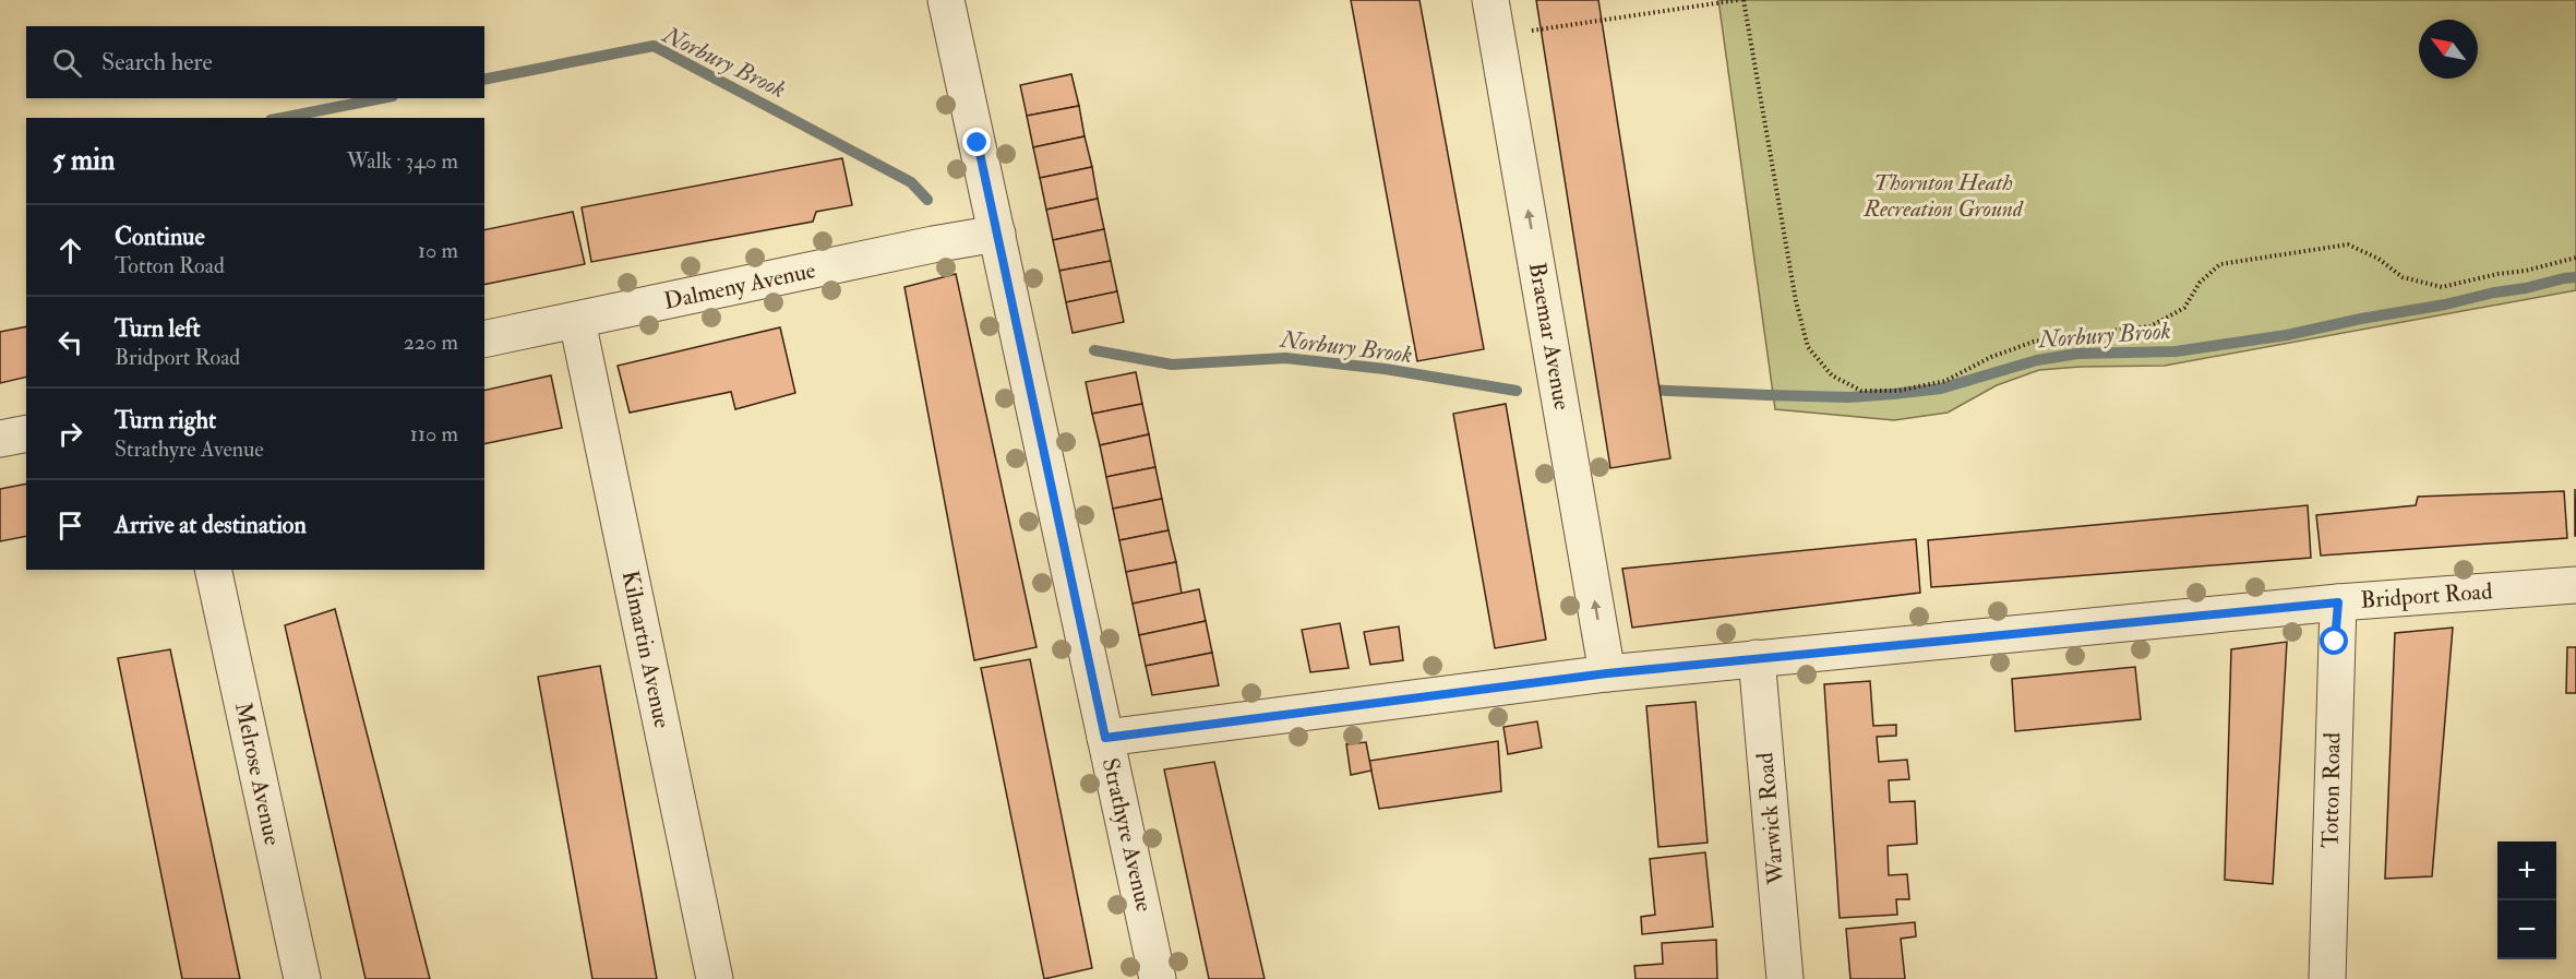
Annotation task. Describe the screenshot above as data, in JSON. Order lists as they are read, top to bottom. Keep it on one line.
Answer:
{"streets":{"street":["Dalmeny Avenue","Braemar Avenue","Bridport Road","Kilmartin Avenue","Melrose Avenue","Totton Road","Warwick Road","Strathyre Avenue"]},"crossings":[["Dalmeny Avenue","Kilmartin Avenue"],["Dalmeny Avenue","Strathyre Avenue"],["Braemar Avenue","Bridport Road"],["Bridport Road","Totton Road"],["Bridport Road","Warwick Road"],["Bridport Road","Strathyre Avenue"]],"one_way":["Braemar Avenue"],"water":["Norbury Brook"],"parks":["Thornton Heath Recreation Ground"],"north":"top left","page":{"search":"Search here","heading":["5 min","Walk · 340 m"],"list":[["Continue","Totton Road","10 m"],["Turn left","Bridport Road","220 m"],["Turn right","Strathyre Avenue","110 m"],"Arrive at destination"],"map_buttons":["+","−"]}}
